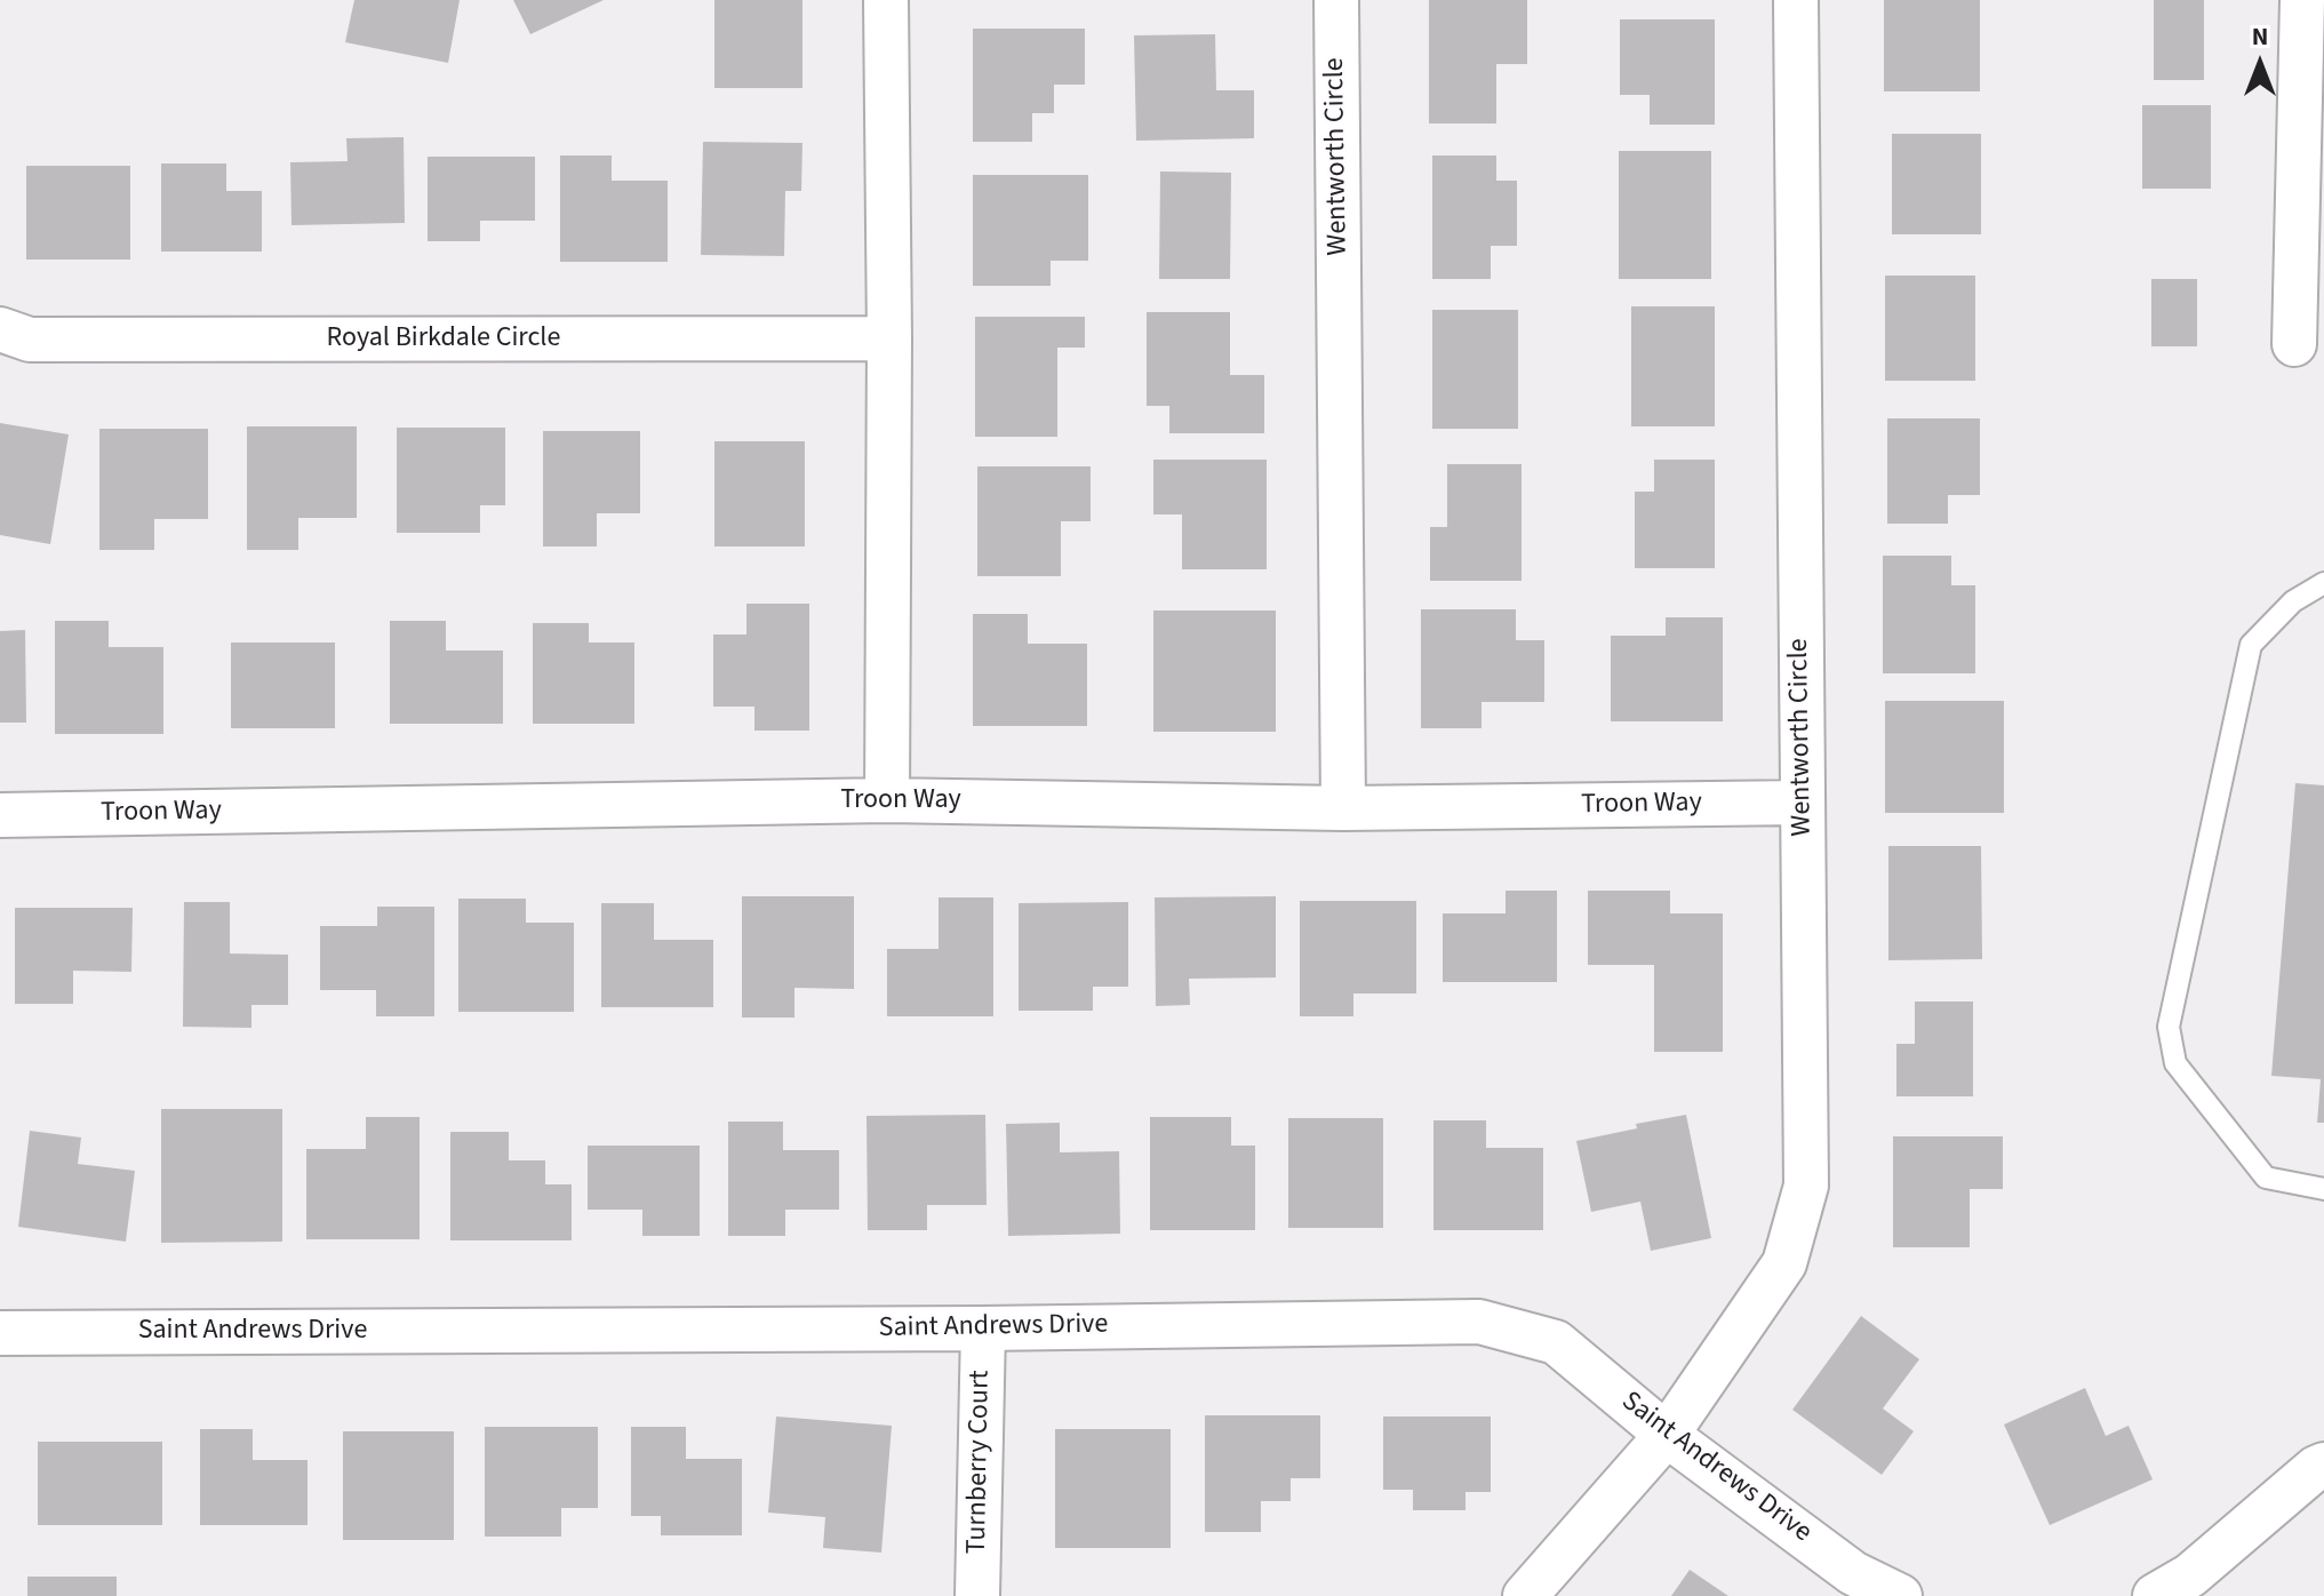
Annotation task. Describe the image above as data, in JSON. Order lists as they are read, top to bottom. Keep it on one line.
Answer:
{"streets":{"street":["Wentworth Circle","Royal Birkdale Circle","Troon Way","Saint Andrews Drive","Turnberry Court"]},"crossings":[["Wentworth Circle","Troon Way"],["Wentworth Circle","Saint Andrews Drive"],["Saint Andrews Drive","Turnberry Court"]],"north":"top"}
